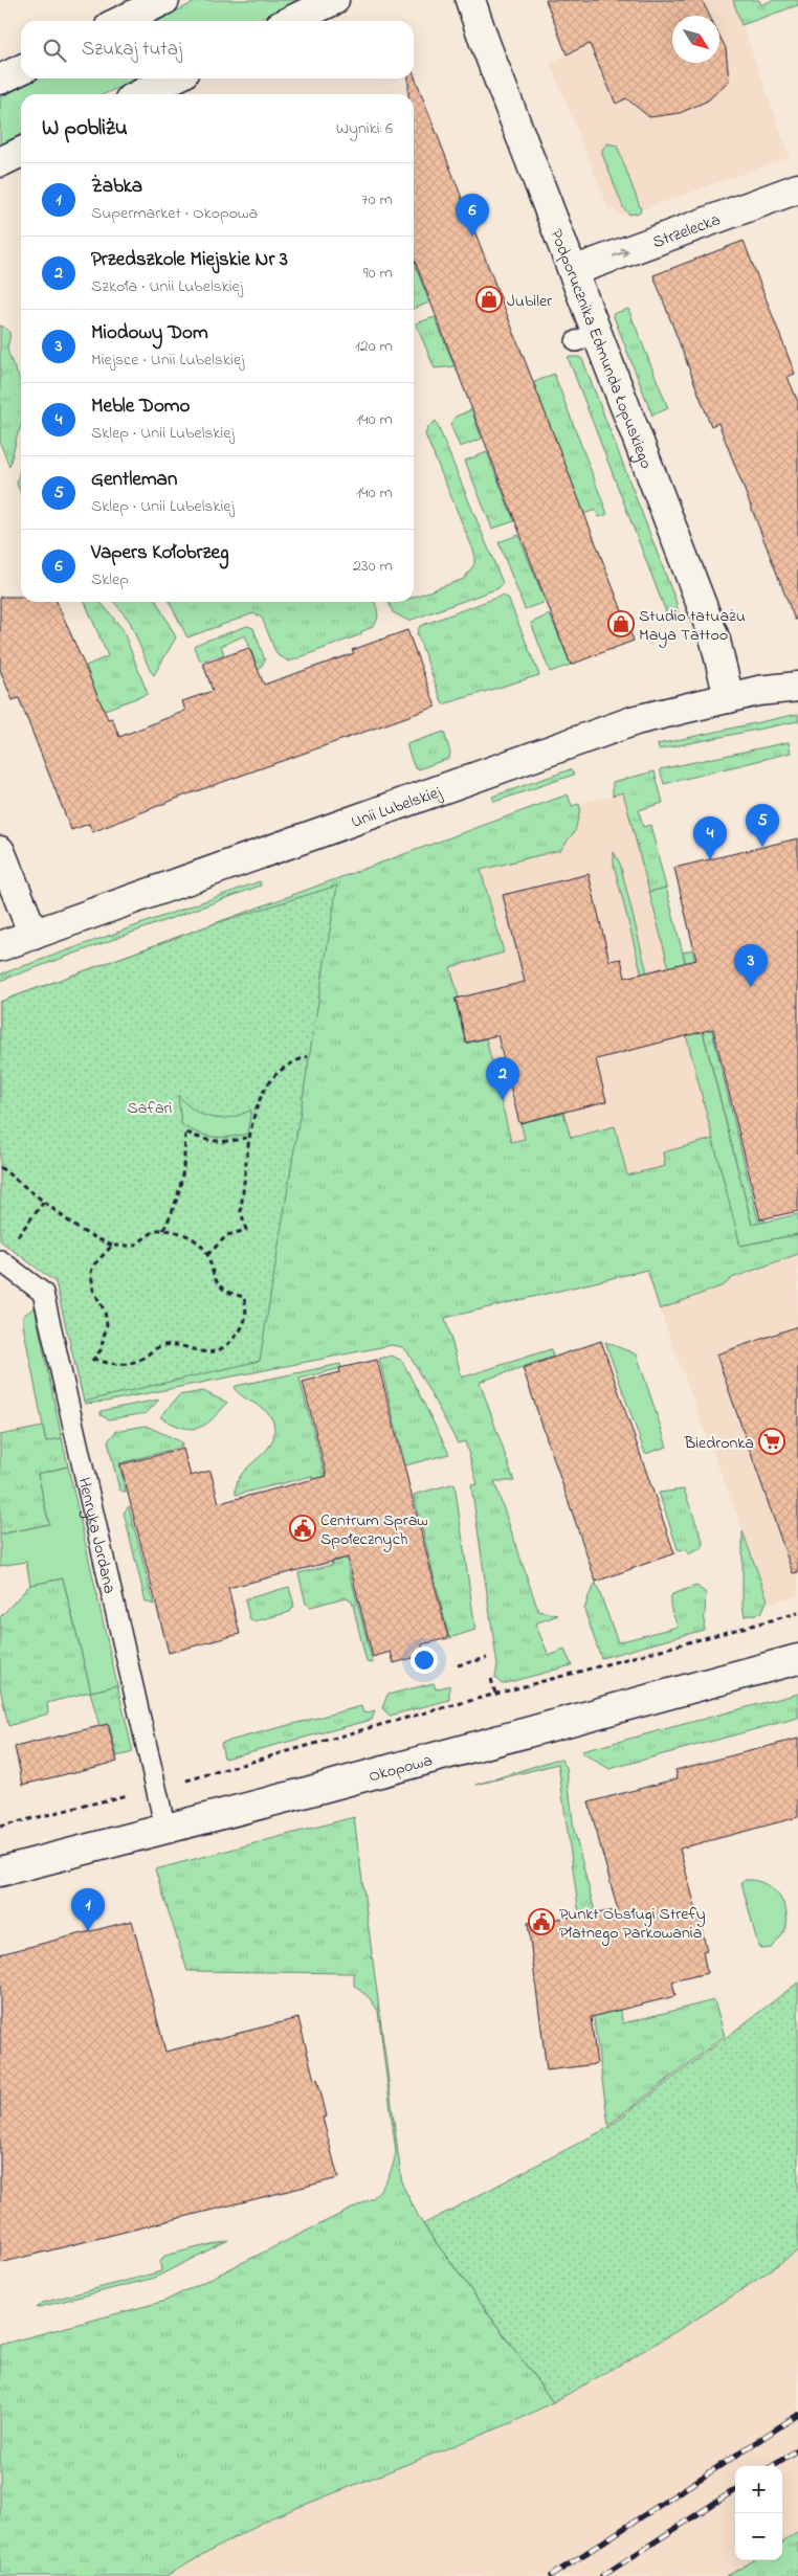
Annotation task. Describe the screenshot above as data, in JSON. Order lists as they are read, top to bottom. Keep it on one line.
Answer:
{"streets":{"street":["Strzelecka","Podporucznika Edmunda Łopuskiego","Unii Lubelskiej","Okopowa"],"lane":["Henryka Jordana"]},"crossings":[["Strzelecka","Podporucznika Edmunda Łopuskiego"],["Podporucznika Edmunda Łopuskiego","Unii Lubelskiej"],["Henryka Jordana","Okopowa"]],"one_way":["Strzelecka"],"parks":["Safari"],"places":{"shop":["Jubiler","Studio tatuażu Maya Tattoo"],"supermarket":["Biedronka"],"public building":["Centrum Spraw Społecznych","Punkt Obsługi Strefy Płatnego Parkowania"]},"north":"bottom right","page":{"search":"Szukaj tutaj","heading":["W pobliżu","Wyniki: 6"],"list":[{"mark":"1","name":"Żabka","note":"Supermarket · Okopowa","value":"70 m"},{"mark":"2","name":"Przedszkole Miejskie Nr 3","note":"Szkoła · Unii Lubelskiej","value":"90 m"},{"mark":"3","name":"Miodowy Dom","note":"Miejsce · Unii Lubelskiej","value":"120 m"},{"mark":"4","name":"Meble Domo","note":"Sklep · Unii Lubelskiej","value":"140 m"},{"mark":"5","name":"Gentleman","note":"Sklep · Unii Lubelskiej","value":"140 m"},{"mark":"6","name":"Vapers Kołobrzeg","note":"Sklep","value":"230 m"}],"pins":["6","5","4","3","2","1"],"map_buttons":["+","−"]}}
